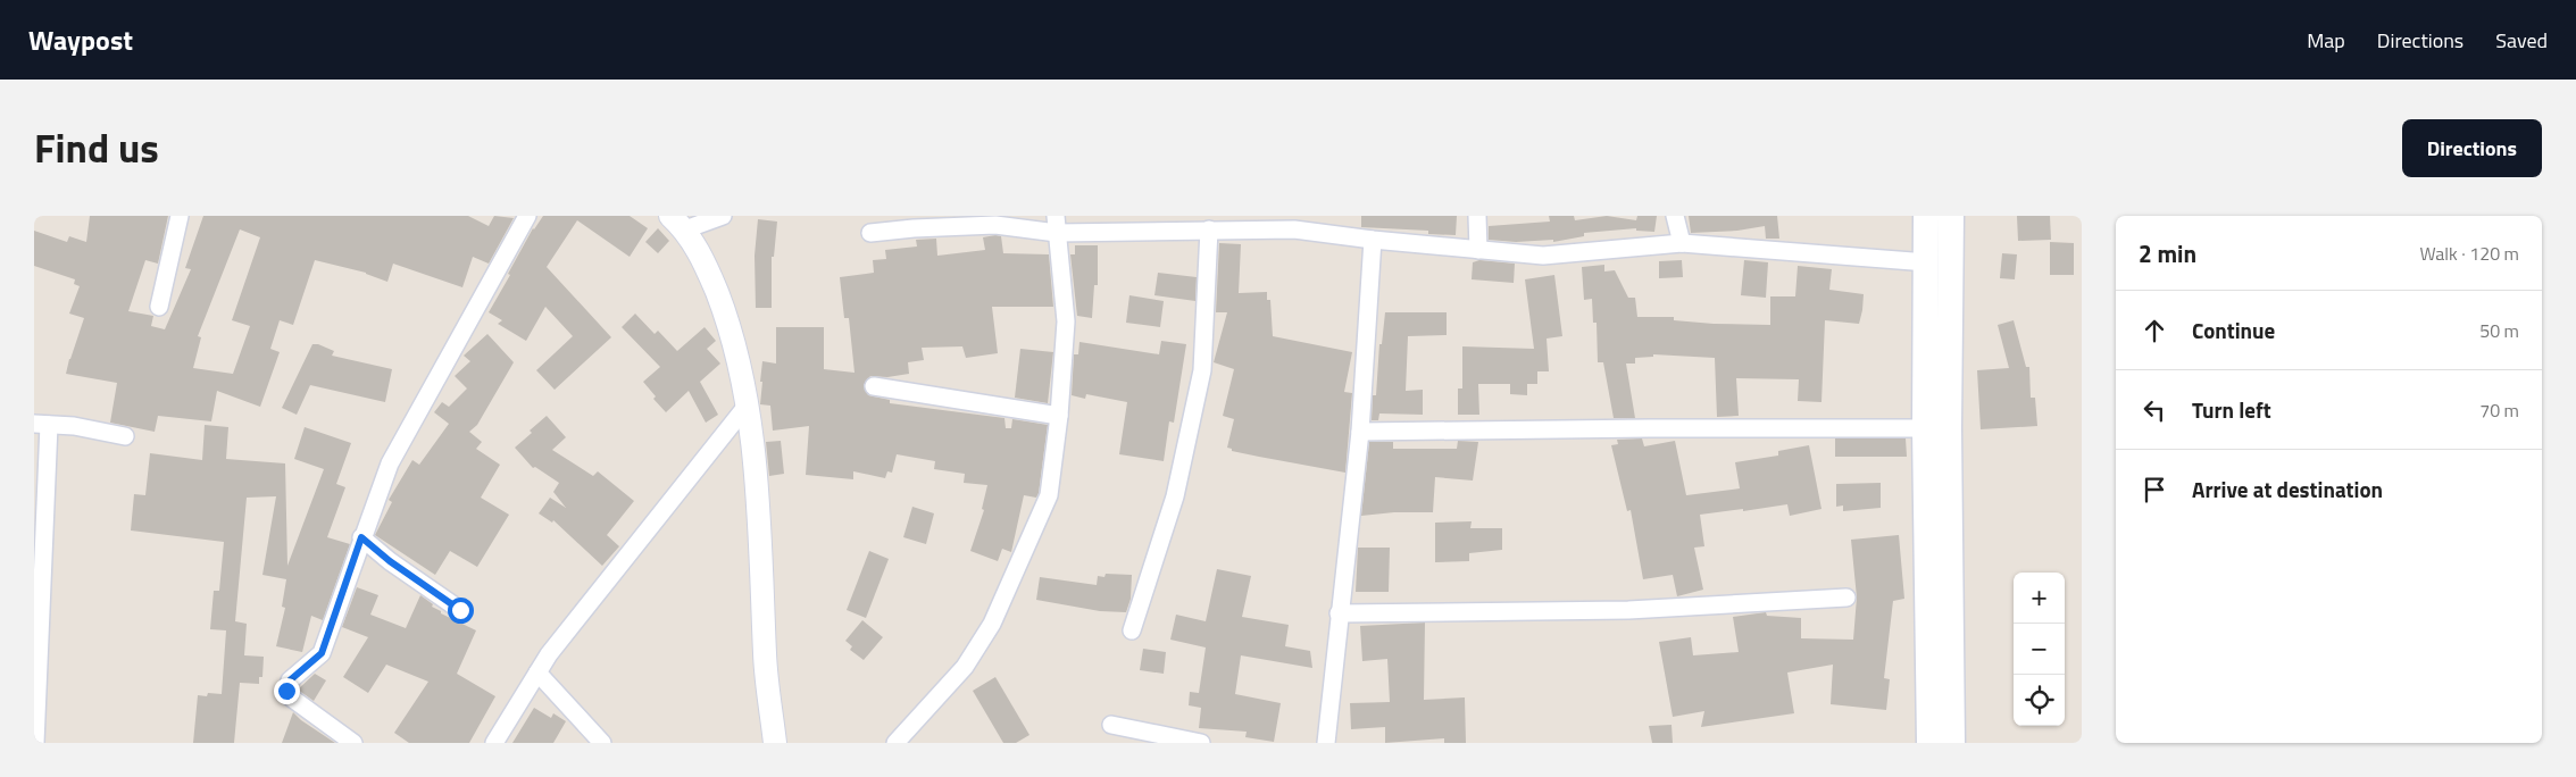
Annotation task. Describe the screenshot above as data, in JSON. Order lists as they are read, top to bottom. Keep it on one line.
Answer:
{"page":{"header":"Waypost","nav":["Map","Directions","Saved"],"title":"Find us","buttons":"Directions","heading":["2 min","Walk · 120 m"],"list":[["Continue","50 m"],["Turn left","70 m"],"Arrive at destination"],"map_buttons":["+","−"]}}
